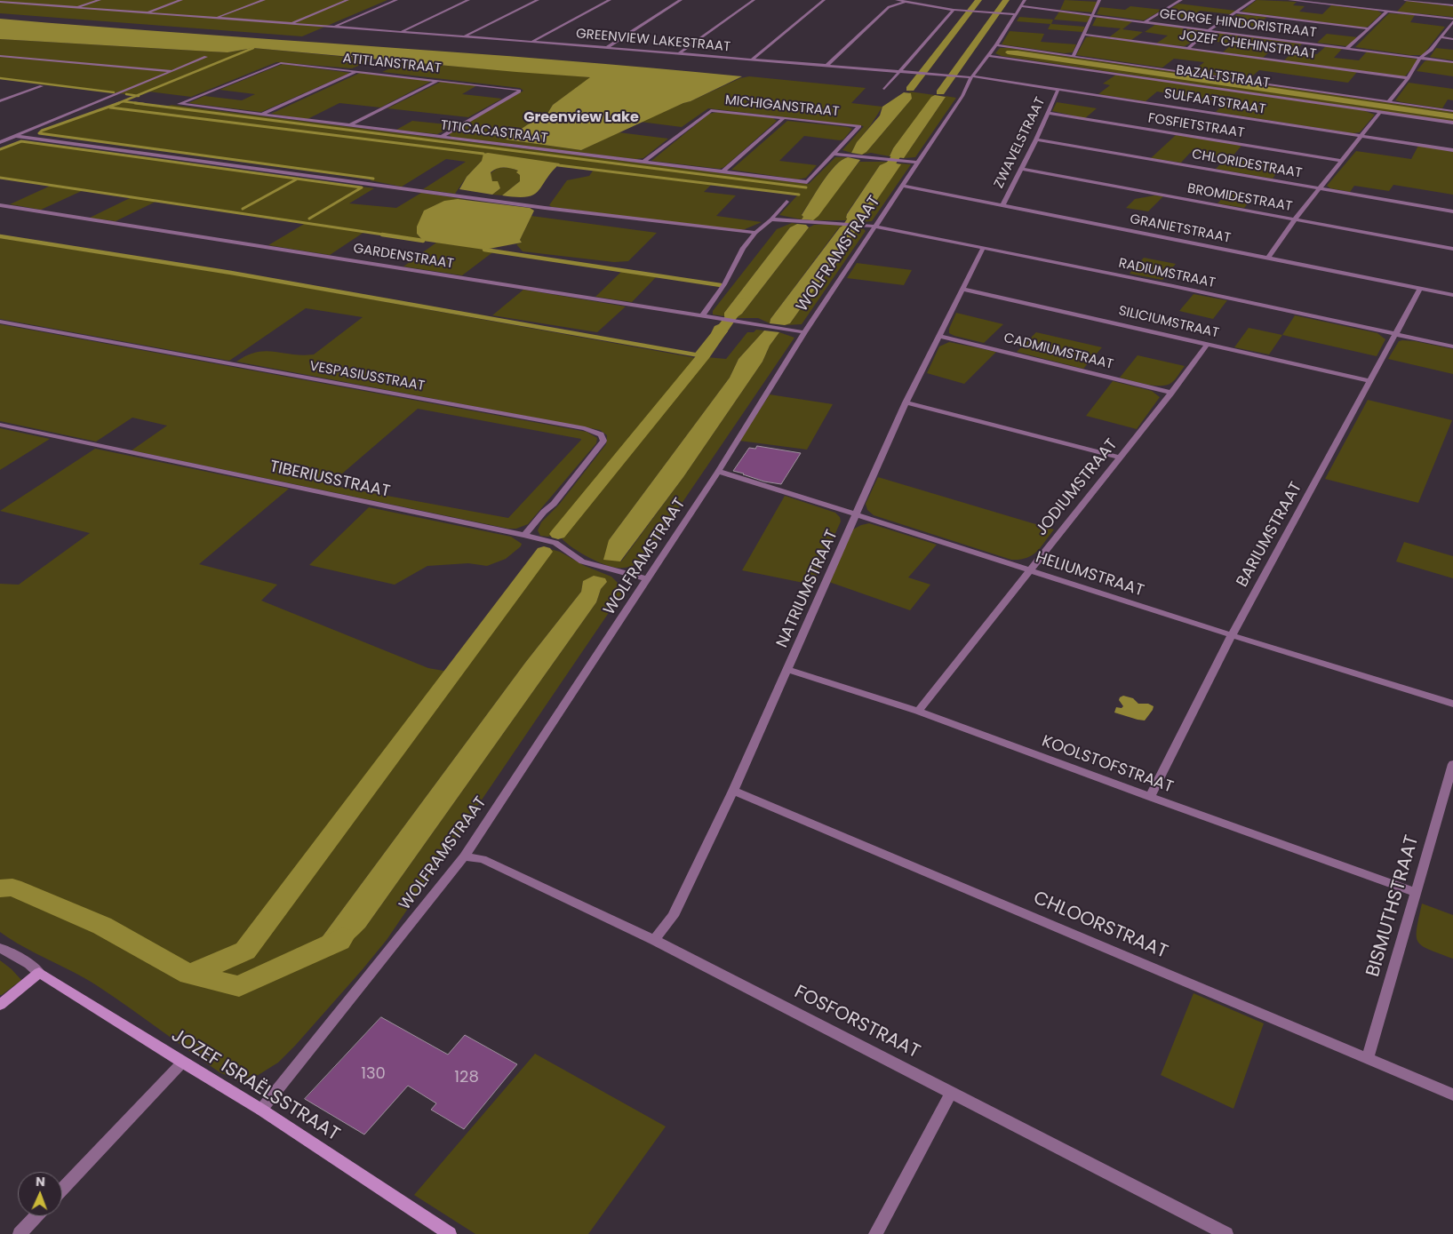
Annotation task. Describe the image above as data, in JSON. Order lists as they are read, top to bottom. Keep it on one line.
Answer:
{"streets":{"street":["GEORGE HINDORISTRAAT","GREENVIEW LAKESTRAAT","JOZEF CHEHINSTRAAT","ATITLANSTRAAT","BAZALTSTRAAT","SULFAATSTRAAT","MICHIGANSTRAAT","FOSFIETSTRAAT","TITICACASTRAAT","ZWAVELSTRAAT","CHLORIDESTRAAT","BROMIDESTRAAT","GRANIETSTRAAT","WOLFRAMSTRAAT","GARDENSTRAAT","RADIUMSTRAAT","SILICIUMSTRAAT","CADMIUMSTRAAT","VESPASIUSSTRAAT","TIBERIUSSTRAAT","JODIUMSTRAAT","BARIUMSTRAAT","HELIUMSTRAAT","NATRIUMSTRAAT","KOOLSTOFSTRAAT","BISMUTHSTRAAT","CHLOORSTRAAT","FOSFORSTRAAT","JOZEF ISRAËLSSTRAAT"]},"crossings":[["GEORGE HINDORISTRAAT","WOLFRAMSTRAAT"],["GREENVIEW LAKESTRAAT","SULFAATSTRAAT"],["GREENVIEW LAKESTRAAT","WOLFRAMSTRAAT"],["ATITLANSTRAAT","TITICACASTRAAT"],["BAZALTSTRAAT","WOLFRAMSTRAAT"],["SULFAATSTRAAT","ZWAVELSTRAAT"],["SULFAATSTRAAT","WOLFRAMSTRAAT"],["MICHIGANSTRAAT","TITICACASTRAAT"],["FOSFIETSTRAAT","ZWAVELSTRAAT"],["ZWAVELSTRAAT","CHLORIDESTRAAT"],["ZWAVELSTRAAT","BROMIDESTRAAT"],["ZWAVELSTRAAT","GRANIETSTRAAT"],["GRANIETSTRAAT","WOLFRAMSTRAAT"],["GRANIETSTRAAT","BARIUMSTRAAT"],["WOLFRAMSTRAAT","GARDENSTRAAT"],["WOLFRAMSTRAAT","RADIUMSTRAAT"],["WOLFRAMSTRAAT","TIBERIUSSTRAAT"],["WOLFRAMSTRAAT","HELIUMSTRAAT"],["WOLFRAMSTRAAT","FOSFORSTRAAT"],["WOLFRAMSTRAAT","JOZEF ISRAËLSSTRAAT"],["RADIUMSTRAAT","BARIUMSTRAAT"],["RADIUMSTRAAT","NATRIUMSTRAAT"],["SILICIUMSTRAAT","JODIUMSTRAAT"],["SILICIUMSTRAAT","BARIUMSTRAAT"],["SILICIUMSTRAAT","NATRIUMSTRAAT"],["CADMIUMSTRAAT","JODIUMSTRAAT"],["CADMIUMSTRAAT","NATRIUMSTRAAT"],["VESPASIUSSTRAAT","TIBERIUSSTRAAT"],["JODIUMSTRAAT","HELIUMSTRAAT"],["JODIUMSTRAAT","KOOLSTOFSTRAAT"],["BARIUMSTRAAT","HELIUMSTRAAT"],["BARIUMSTRAAT","KOOLSTOFSTRAAT"],["HELIUMSTRAAT","NATRIUMSTRAAT"],["NATRIUMSTRAAT","KOOLSTOFSTRAAT"],["NATRIUMSTRAAT","CHLOORSTRAAT"],["NATRIUMSTRAAT","FOSFORSTRAAT"],["KOOLSTOFSTRAAT","BISMUTHSTRAAT"],["BISMUTHSTRAAT","CHLOORSTRAAT"]],"districts":["Greenview Lake"],"house_numbers":["130","128"],"north":"top"}
